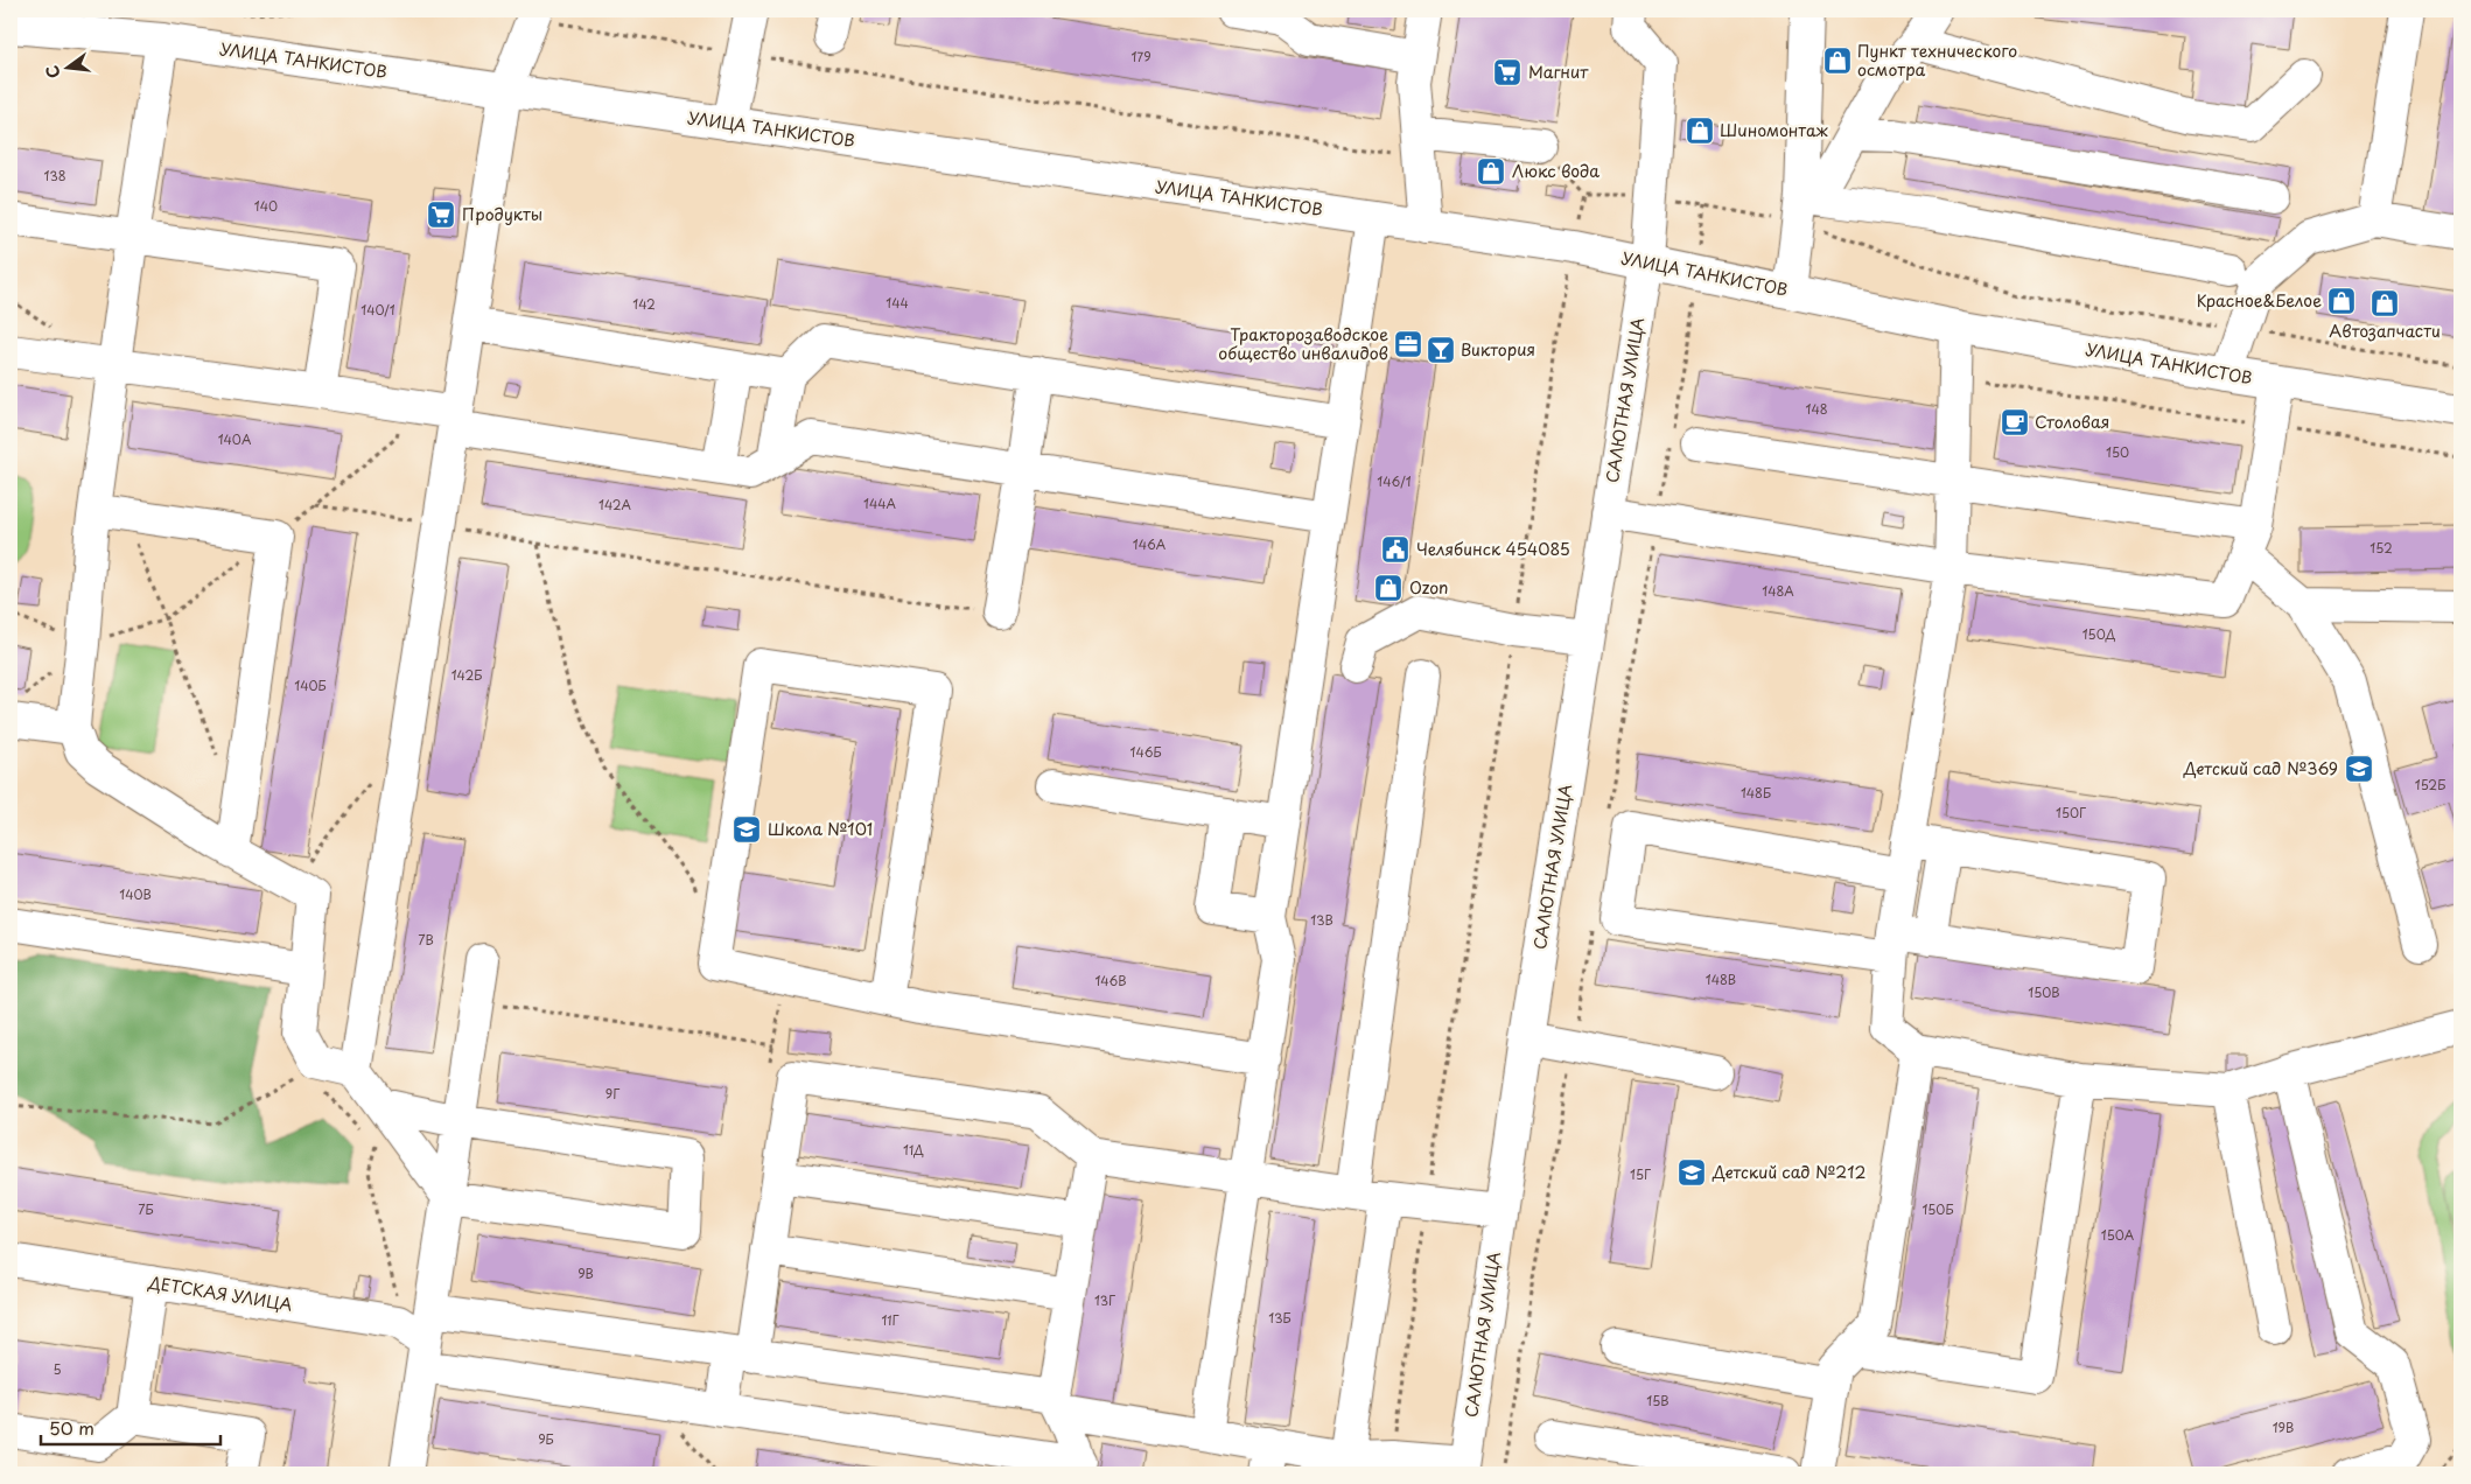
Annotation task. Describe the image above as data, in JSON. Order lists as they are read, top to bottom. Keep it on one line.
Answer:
{"streets":{"main road":["УЛИЦА ТАНКИСТОВ","САЛЮТНАЯ УЛИЦА","ДЕТСКАЯ УЛИЦА"]},"crossings":[["УЛИЦА ТАНКИСТОВ","САЛЮТНАЯ УЛИЦА"]],"places":{"shop":["Пункт технического осмотра","Шиномонтаж","Люкс вода","Красное&Белое","Автозапчасти","Ozon"],"supermarket":["Магнит","Продукты"],"office":["Тракторозаводское общество инвалидов"],"bar":["Виктория"],"cafe":["Столовая"],"public building":["Челябинск 454085"],"school or university":["Детский сад №369","Школа №101","Детский сад №212"]},"house_numbers":["179","138","140","144","142","140/1","148","140А","150","146/1","144А","142А","146А","152","148А","150Д","142Б","140Б","146Б","152Б","148Б","150Г","140В","13В","7В","148В","146В","150В","9Г","11Д","15Г","7Б","150Б","150А","9В","13Г","13Б","11Г","5","15В","19В","9Б"],"scale_bar":"50 m","north":"left"}
